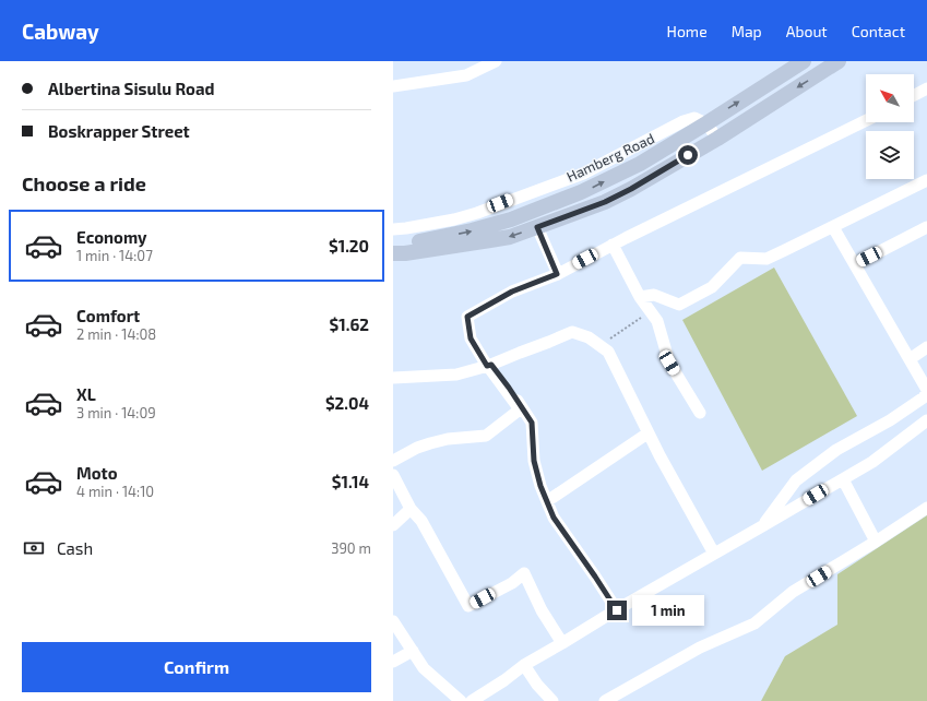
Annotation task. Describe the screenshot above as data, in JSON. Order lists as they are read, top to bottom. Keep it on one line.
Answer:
{"streets":{"street":["Hamberg Road"]},"north":"top left","page":{"header":"Cabway","nav":["Home","Map","About","Contact"],"banner":["Albertina Sisulu Road","Boskrapper Street"],"heading":"Choose a ride","list":[{"name":"Economy","note":"1 min · 14:07","value":"$1.20"},{"name":"Comfort","note":"2 min · 14:08","value":"$1.62"},{"name":"XL","note":"3 min · 14:09","value":"$2.04"},{"name":"Moto","note":"4 min · 14:10","value":"$1.14"}],"pay":["Cash","390 m"],"bubble":"1 min","buttons":"Confirm"}}
